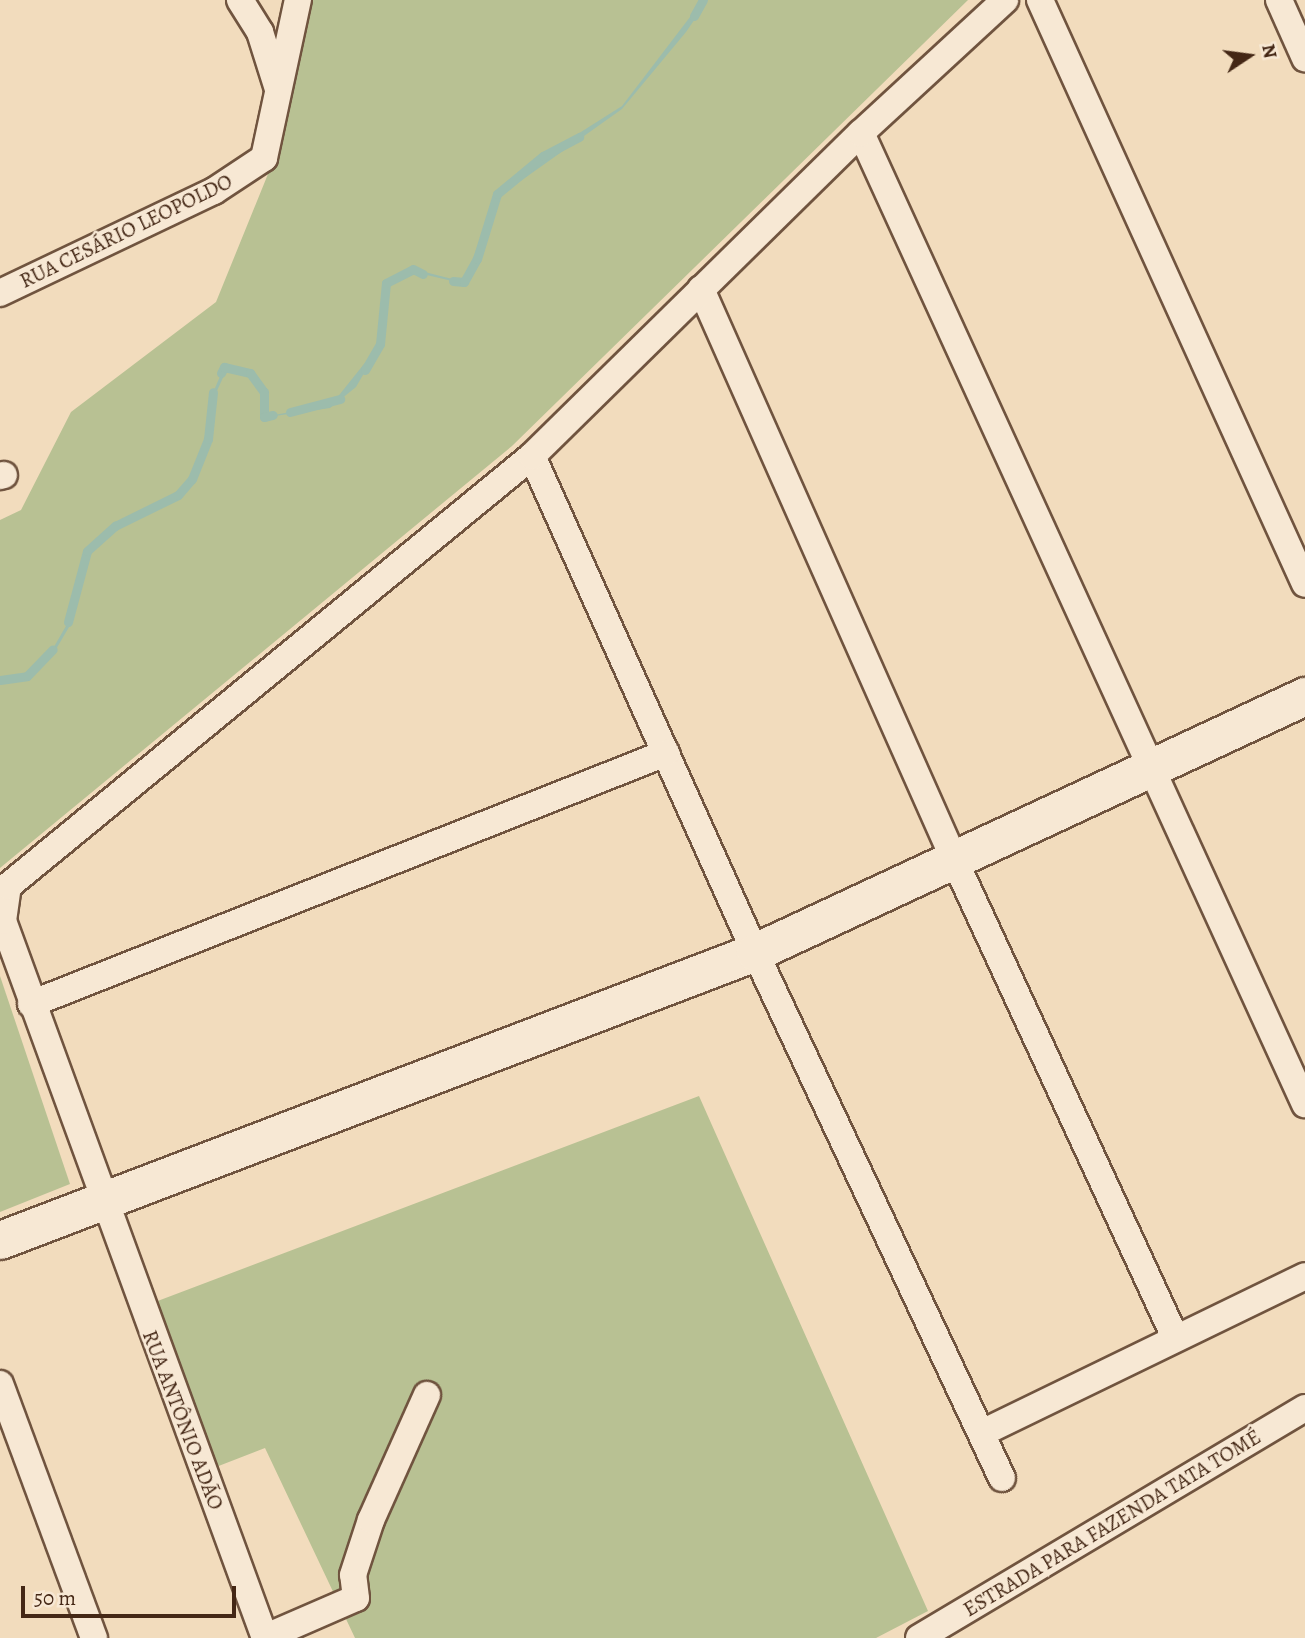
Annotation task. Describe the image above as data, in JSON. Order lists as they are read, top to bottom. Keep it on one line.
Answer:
{"streets":{"street":["RUA CESÁRIO LEOPOLDO","RUA ANTÔNIO ADÃO","ESTRADA PARA FAZENDA TATA TOMÉ"]},"scale_bar":"50 m","north":"right"}
